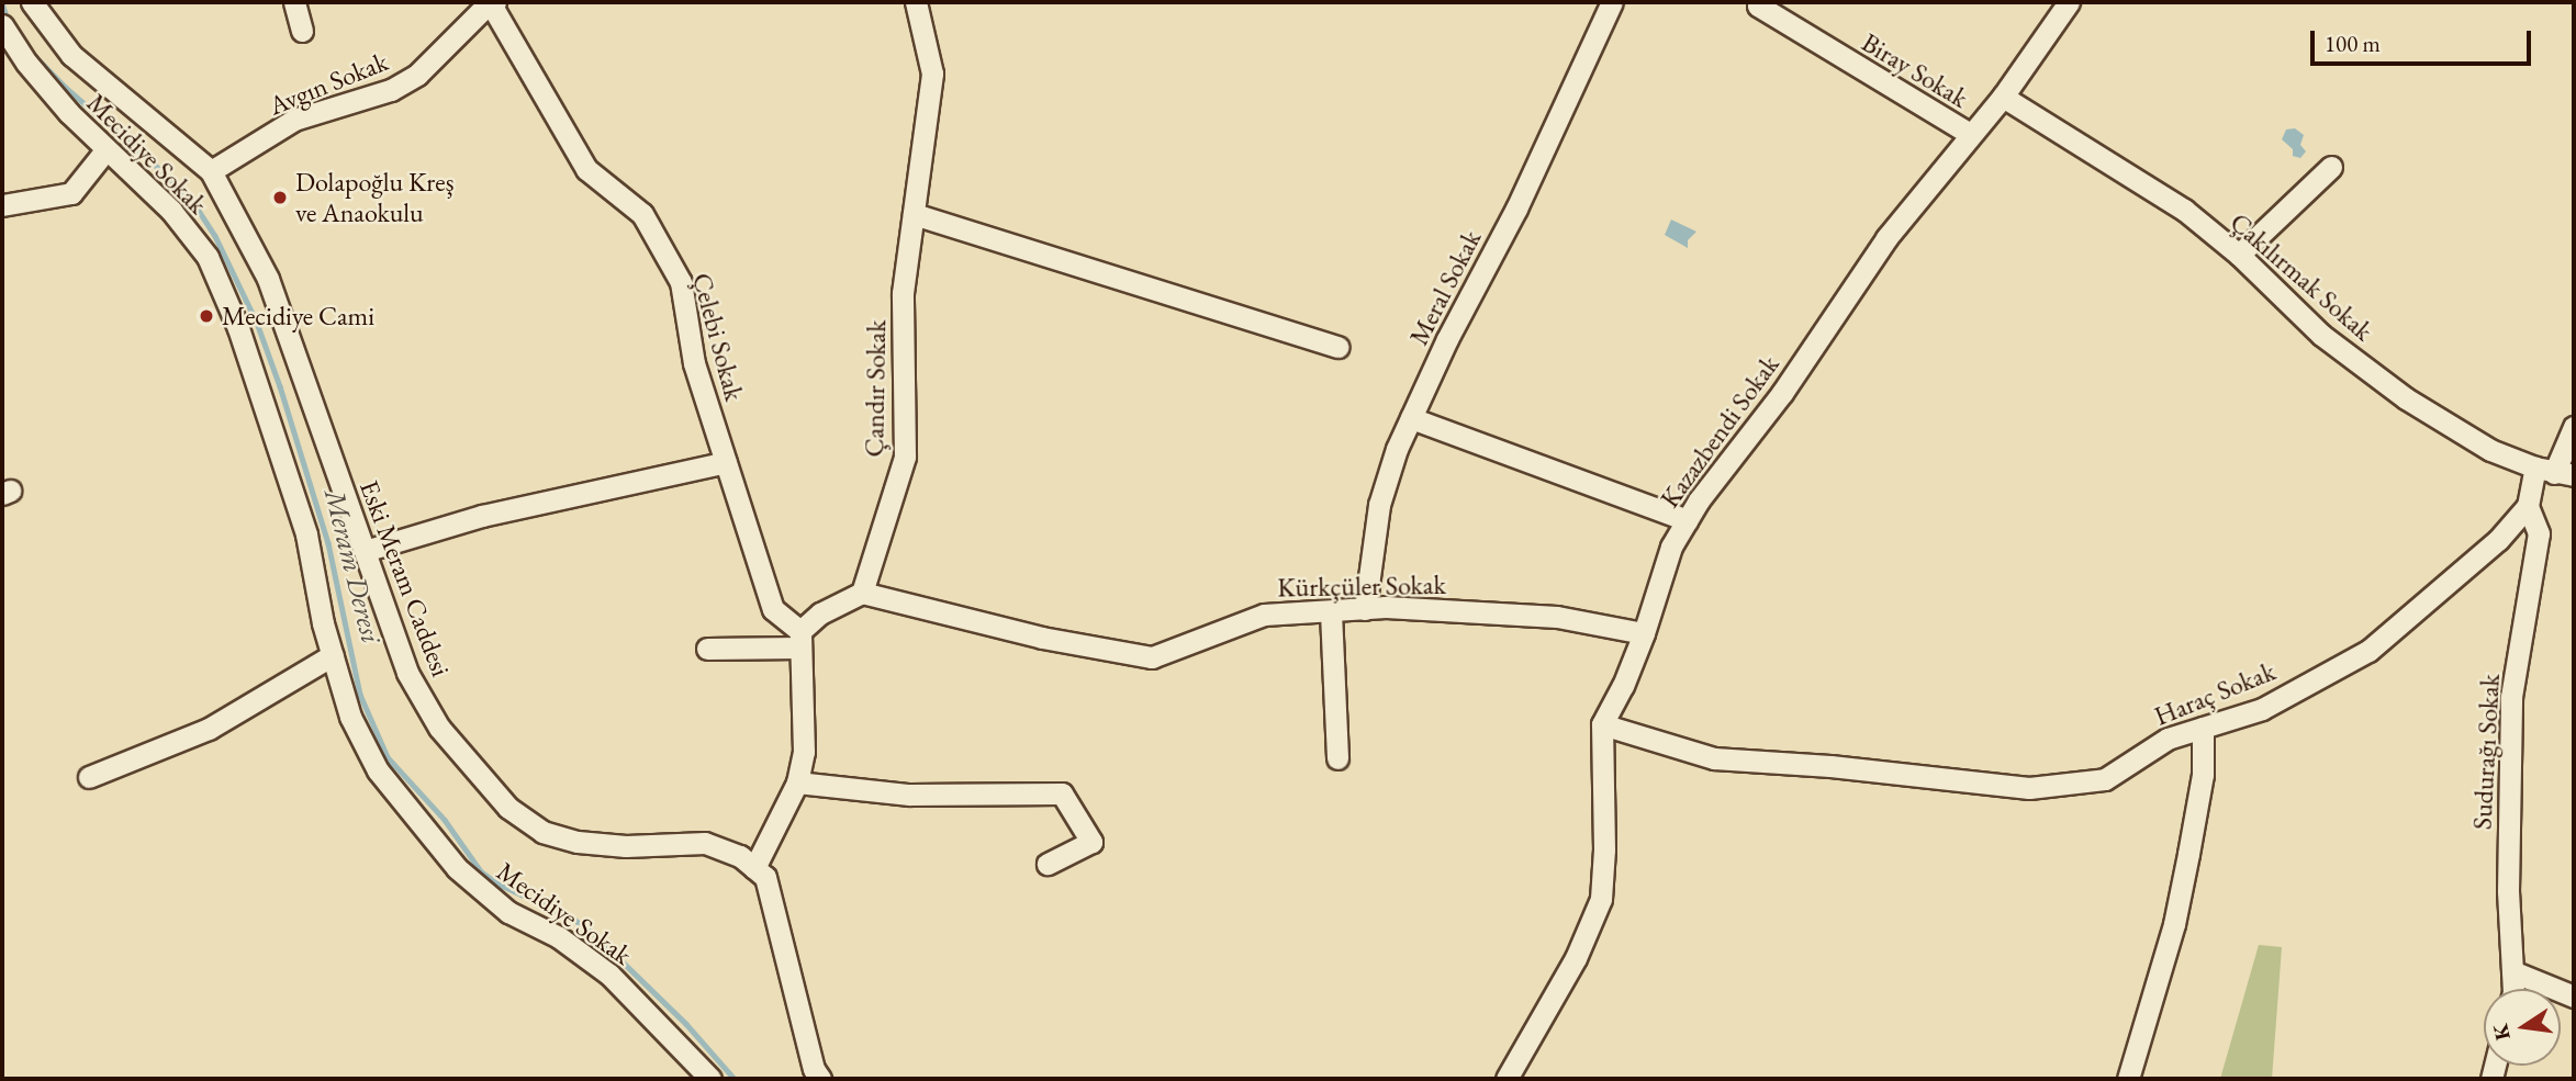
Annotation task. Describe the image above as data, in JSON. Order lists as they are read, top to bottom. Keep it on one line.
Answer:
{"streets":{"street":["Biray Sokak","Avgın Sokak","Mecidiye Sokak","Çakılırmak Sokak","Meral Sokak","Çelebi Sokak","Çandır Sokak","Kazazbendi Sokak","Eski Meram Caddesi","Kürkçüler Sokak","Haraç Sokak","Sudurağı Sokak"]},"crossings":[["Biray Sokak","Kazazbendi Sokak"],["Avgın Sokak","Çelebi Sokak"],["Avgın Sokak","Eski Meram Caddesi"],["Çakılırmak Sokak","Kazazbendi Sokak"],["Çakılırmak Sokak","Haraç Sokak"],["Meral Sokak","Kürkçüler Sokak"],["Çandır Sokak","Kürkçüler Sokak"],["Kazazbendi Sokak","Kürkçüler Sokak"],["Kazazbendi Sokak","Haraç Sokak"],["Haraç Sokak","Sudurağı Sokak"]],"water":["Meram Deresi"],"places":["Dolapoğlu Kreş ve Anaokulu","Mecidiye Cami"],"scale_bar":"100 m","north":"left"}
